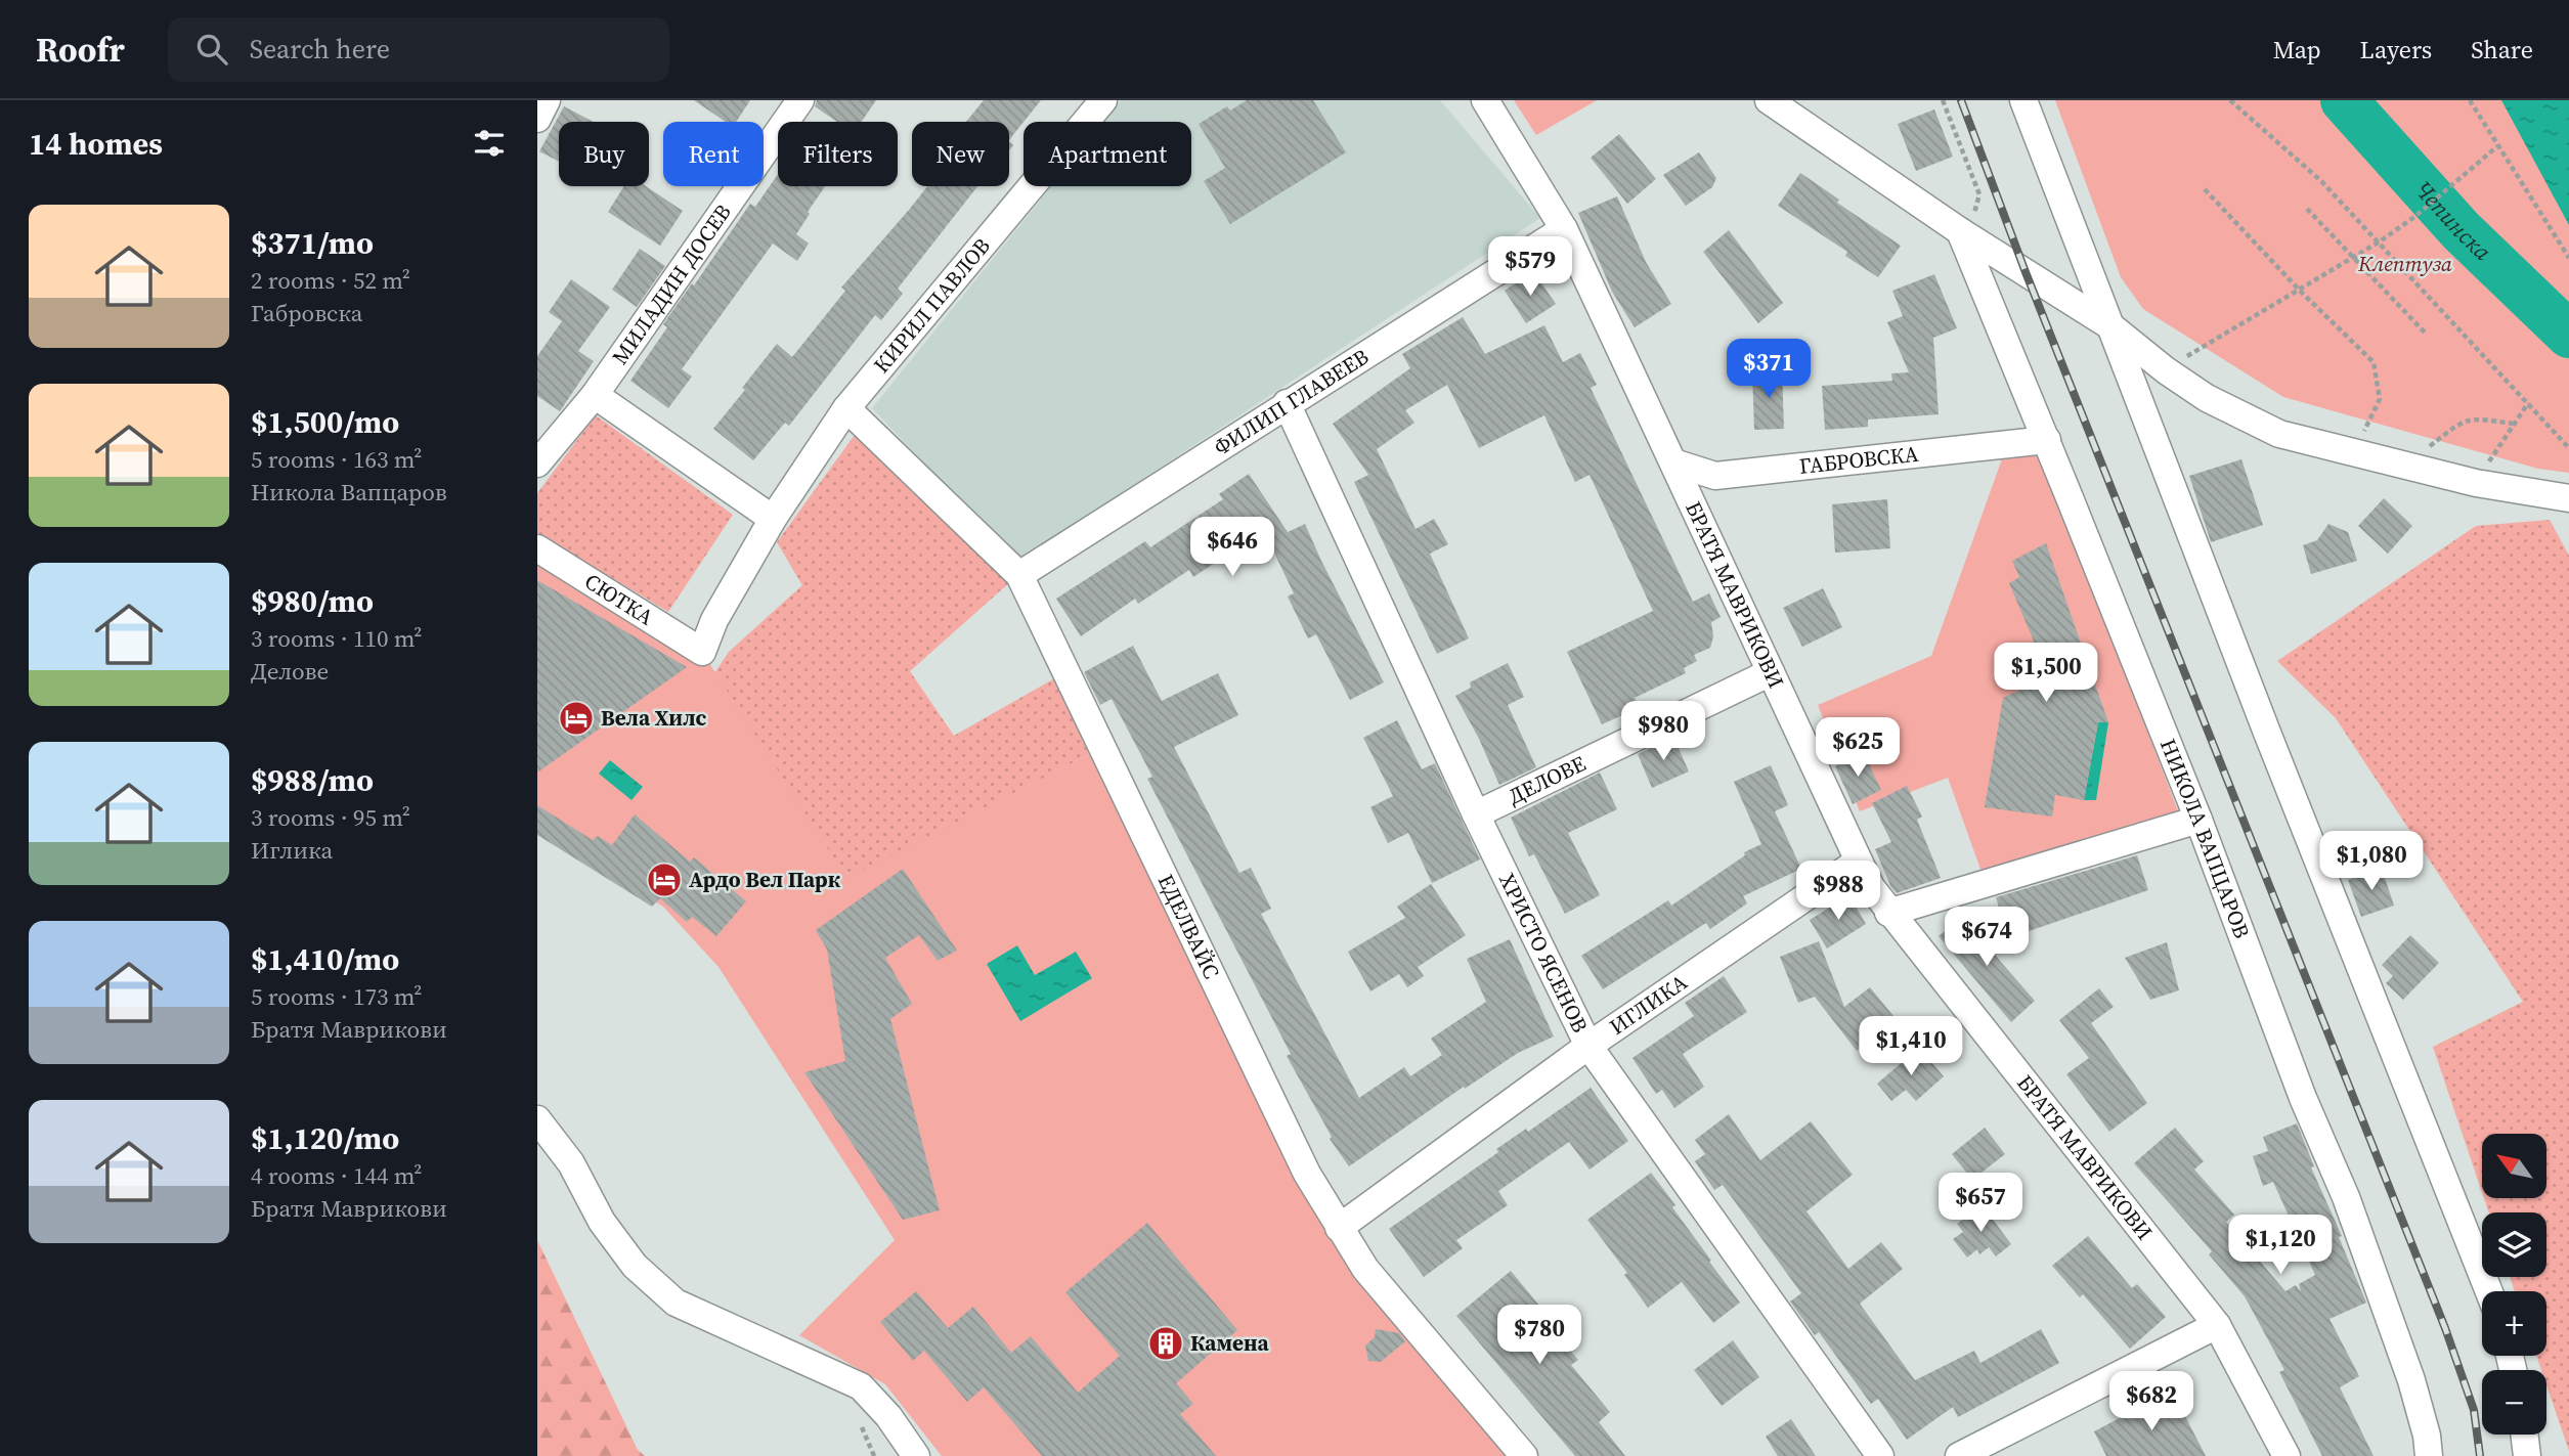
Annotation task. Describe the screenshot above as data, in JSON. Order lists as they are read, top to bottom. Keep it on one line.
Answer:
{"streets":{"street":["МИЛАДИН ДОСЕВ","КИРИЛ ПАВЛОВ","ФИЛИП ГЛАВЕЕВ","ГАБРОВСКА","БРАТЯ МАВРИКОВИ","СЮТКА","ДЕЛОВЕ","НИКОЛА ВАПЦАРОВ","ЕДЕЛВАЙС","ХРИСТО ЯСЕНОВ","ИГЛИКА"]},"crossings":[["КИРИЛ ПАВЛОВ","СЮТКА"],["КИРИЛ ПАВЛОВ","ЕДЕЛВАЙС"],["ФИЛИП ГЛАВЕЕВ","БРАТЯ МАВРИКОВИ"],["ФИЛИП ГЛАВЕЕВ","ЕДЕЛВАЙС"],["ФИЛИП ГЛАВЕЕВ","ХРИСТО ЯСЕНОВ"],["ГАБРОВСКА","БРАТЯ МАВРИКОВИ"],["ГАБРОВСКА","НИКОЛА ВАПЦАРОВ"],["БРАТЯ МАВРИКОВИ","ДЕЛОВЕ"],["БРАТЯ МАВРИКОВИ","ИГЛИКА"],["ДЕЛОВЕ","ХРИСТО ЯСЕНОВ"],["ЕДЕЛВАЙС","ИГЛИКА"],["ХРИСТО ЯСЕНОВ","ИГЛИКА"]],"water":["Чепинска"],"parks":["Клептуза"],"places":{"hotel":["Вела Хилс","Ардо Вел Парк"],"building":["Камена"]},"north":"top left","page":{"header":"Roofr","search":"Search here","nav":["Map","Layers","Share"],"heading":"14 homes","chip":["Buy","Rent","Filters","New","Apartment"],"list":[{"name":"$371/mo","note":"2 rooms · 52 m² · Габровска"},{"name":"$1,500/mo","note":"5 rooms · 163 m² · Никола Вапцаров"},{"name":"$980/mo","note":"3 rooms · 110 m² · Делове"},{"name":"$988/mo","note":"3 rooms · 95 m² · Иглика"},{"name":"$1,410/mo","note":"5 rooms · 173 m² · Братя Маврикови"},{"name":"$1,120/mo","note":"4 rooms · 144 m² · Братя Маврикови"}],"price":["$579","$371","$646","$1,500","$980","$625","$1,080","$988","$674","$1,410","$657","$1,120","$780","$682"],"map_buttons":["+","−"]}}
